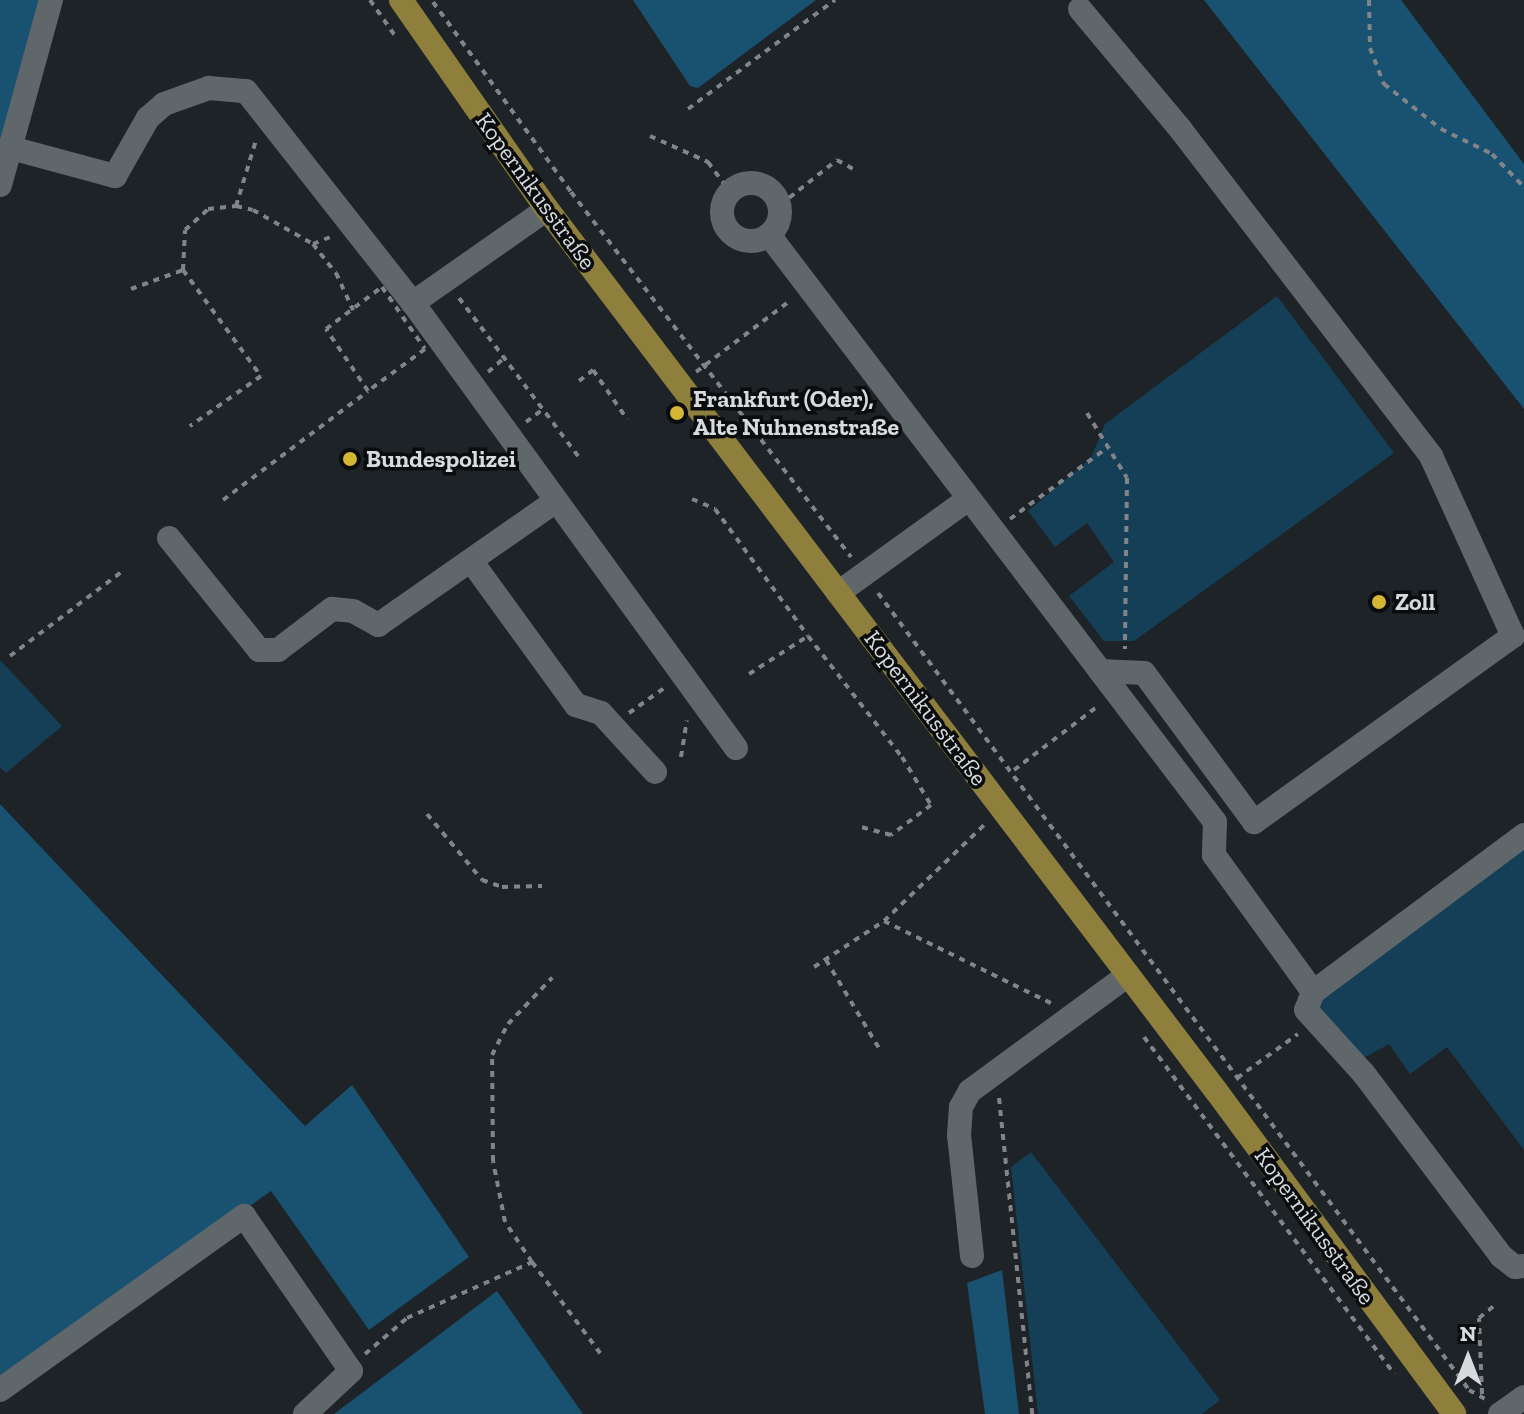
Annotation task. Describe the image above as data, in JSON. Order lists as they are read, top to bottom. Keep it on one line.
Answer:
{"streets":{"main road":["Kopernikusstraße"]},"places":["Frankfurt (Oder), Alte Nuhnenstraße","Bundespolizei","Zoll"],"north":"top"}
